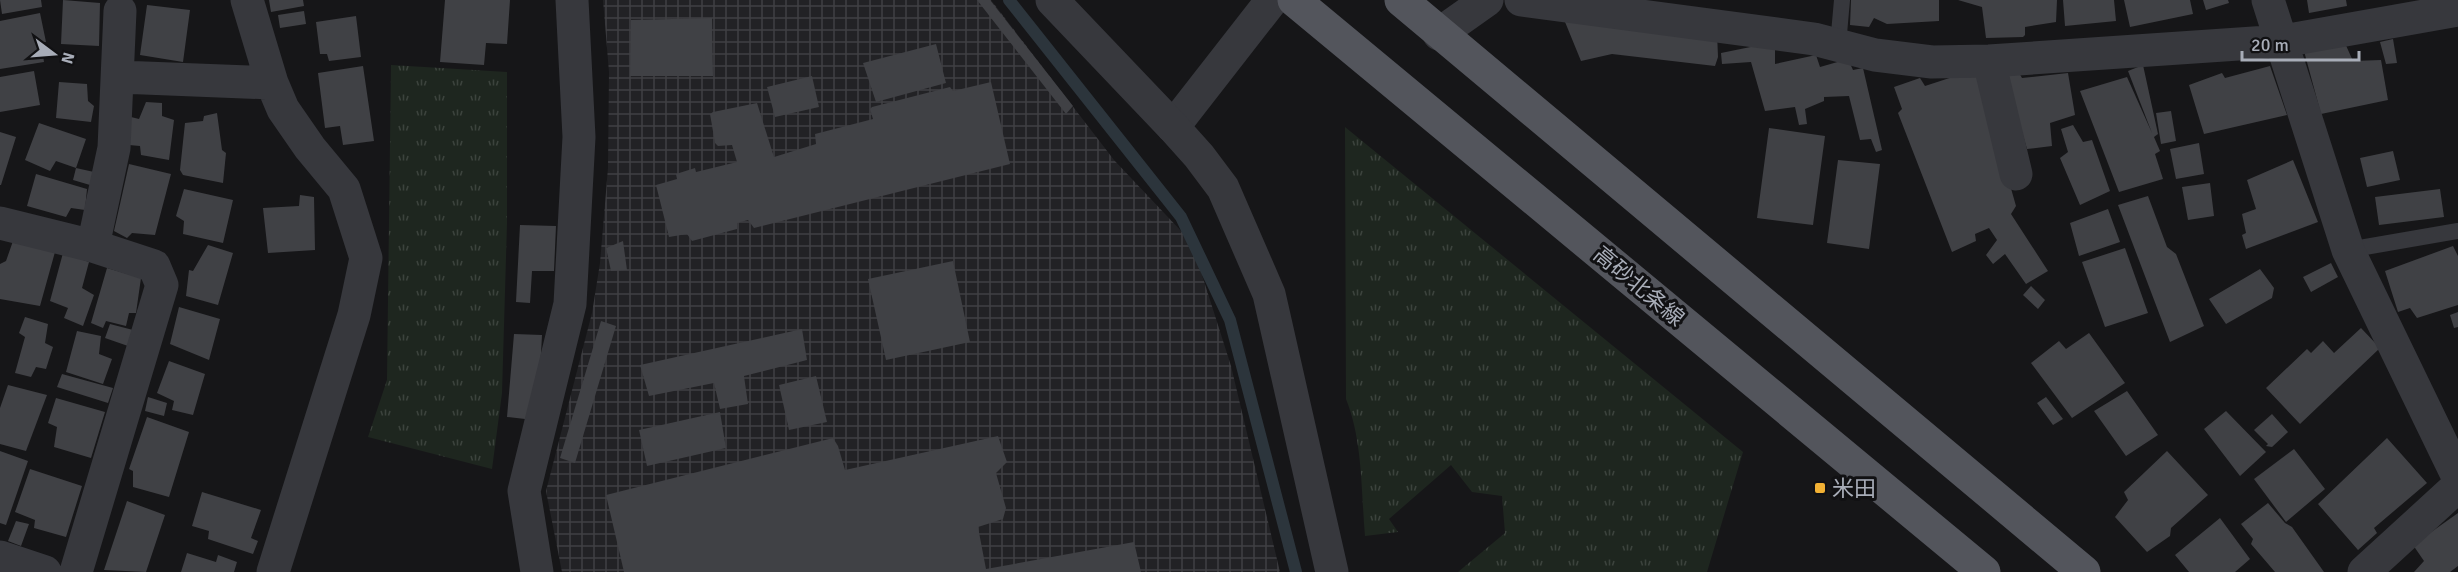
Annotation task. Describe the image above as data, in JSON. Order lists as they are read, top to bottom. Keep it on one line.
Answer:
{"streets":{"main road":["高砂北条線"]},"places":{"transit":["米田"]},"scale_bar":"20 m","north":"right"}
